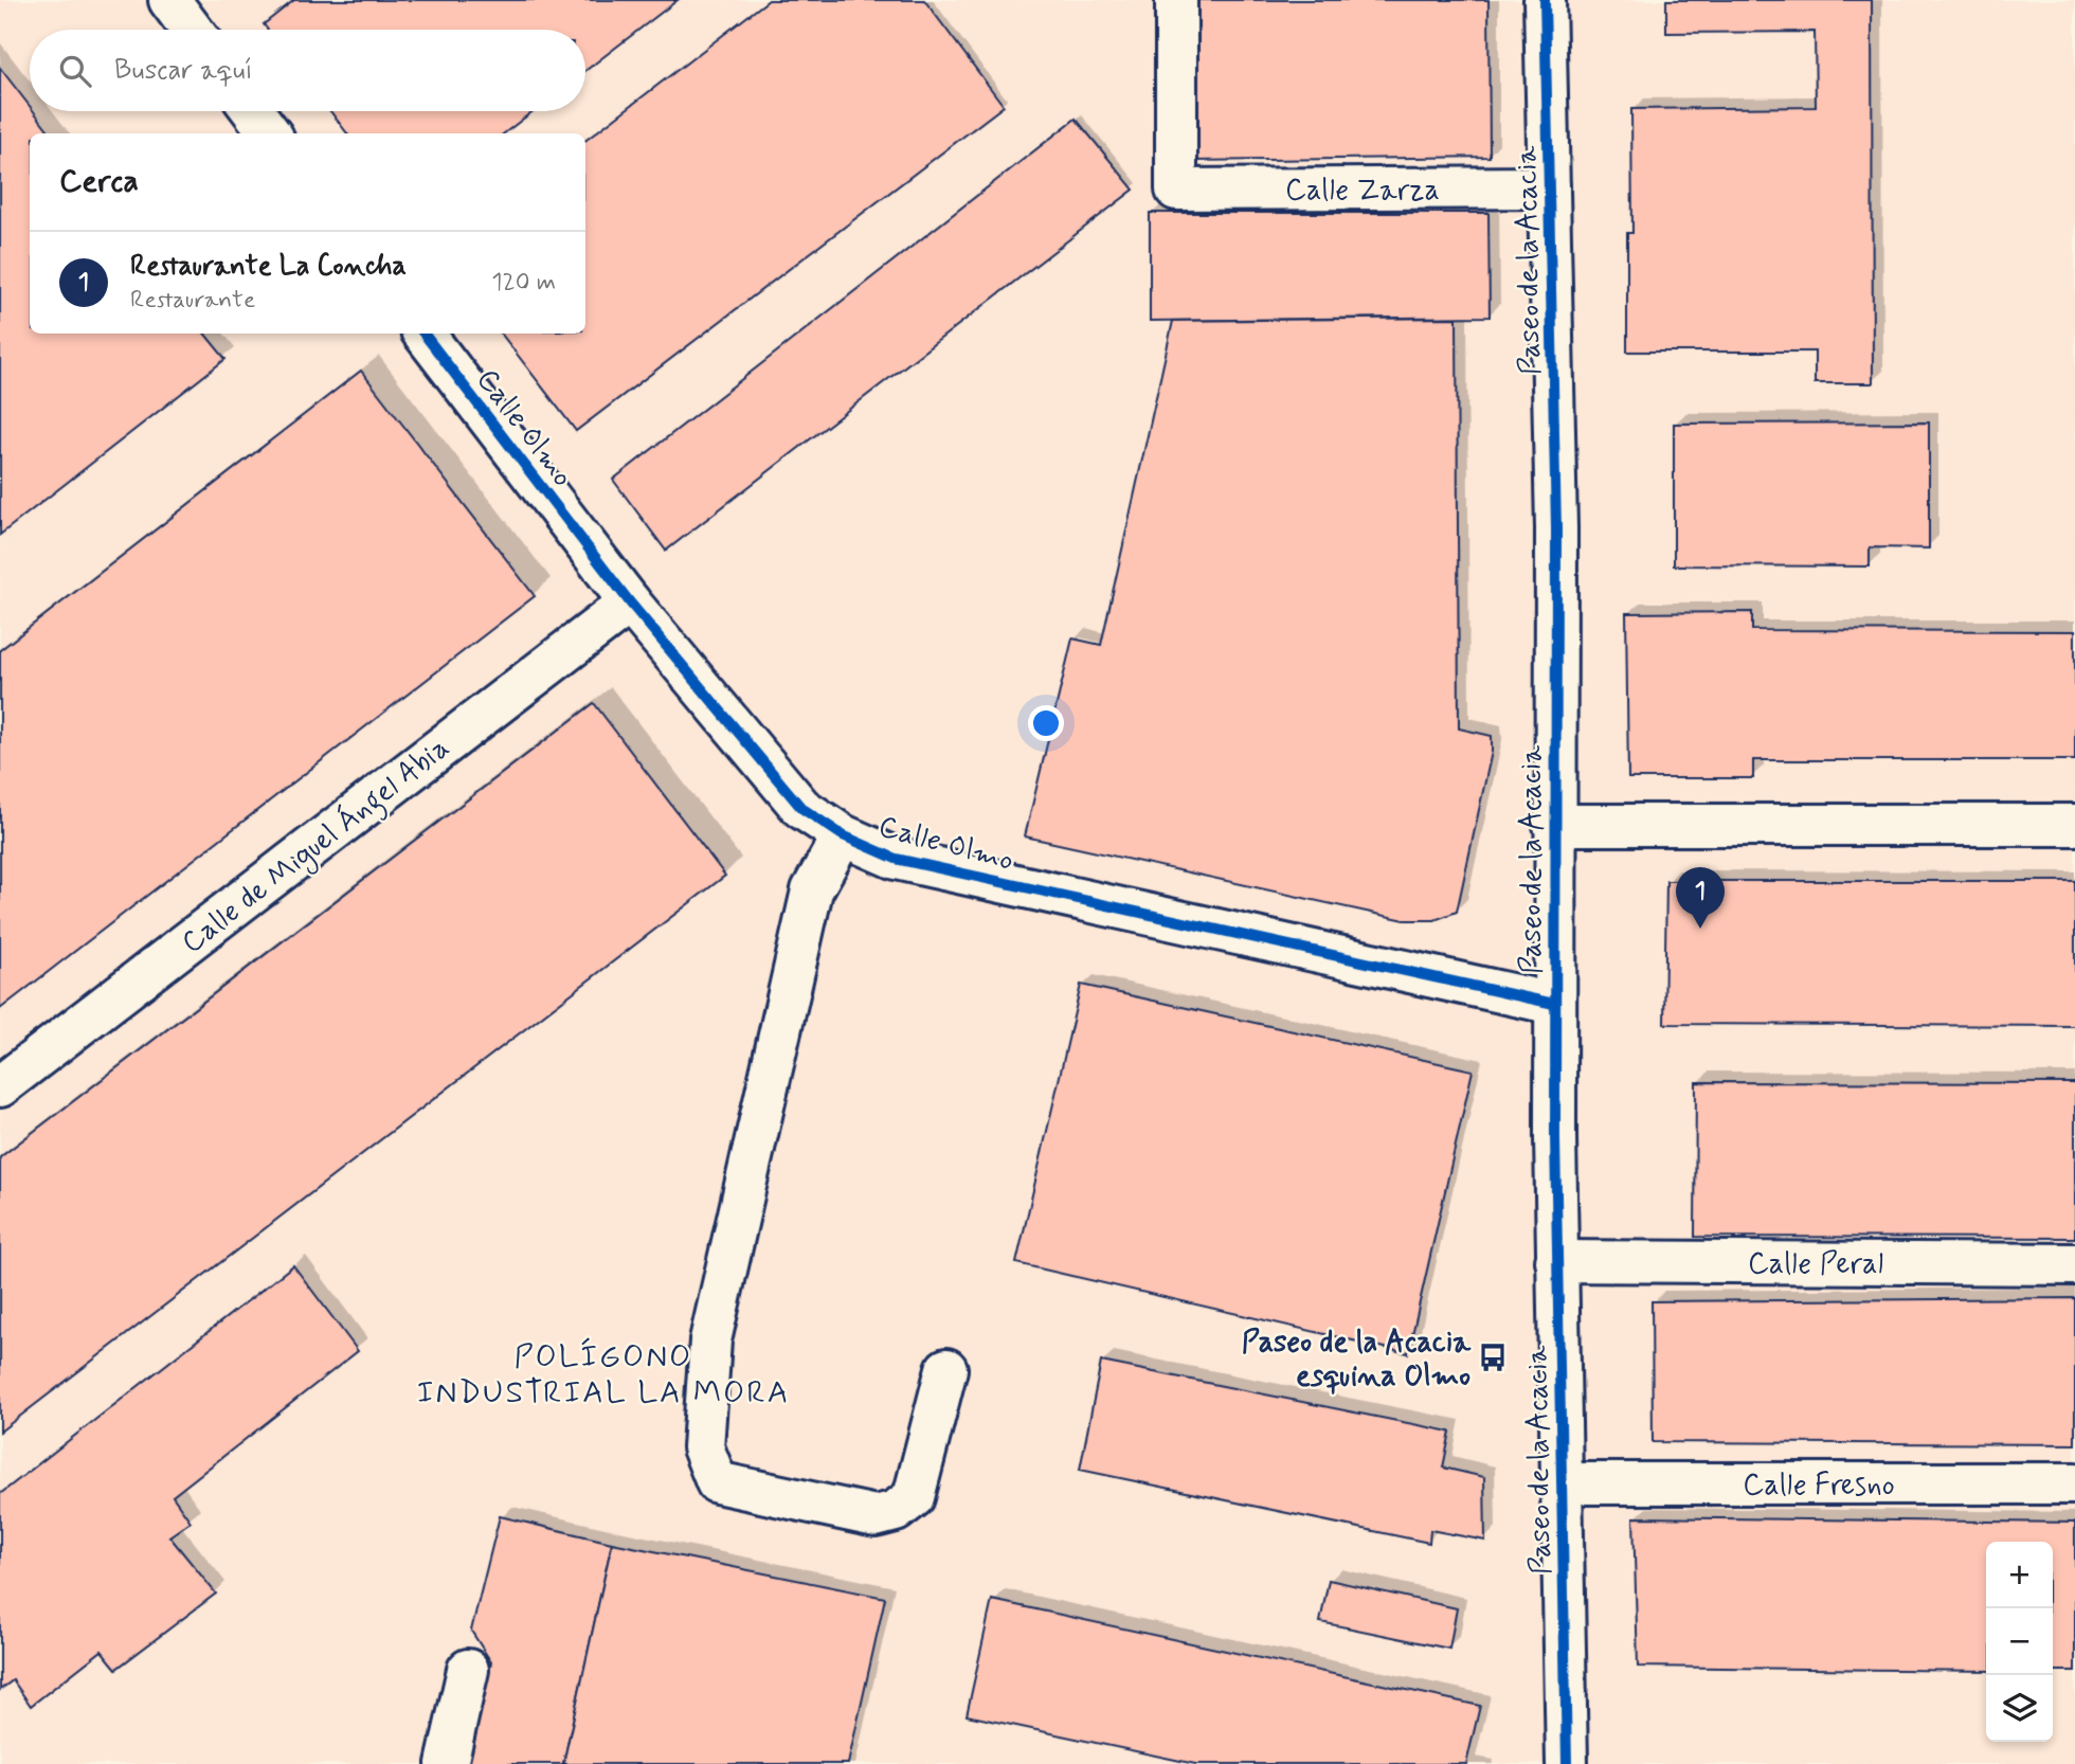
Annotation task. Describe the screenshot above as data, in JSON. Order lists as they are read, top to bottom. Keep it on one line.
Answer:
{"streets":{"street":["Calle Zarza","Paseo de la Acacia","Calle Olmo","Calle de Miguel Ángel Abia","Calle Peral","Calle Fresno"]},"crossings":[["Calle Zarza","Paseo de la Acacia"],["Paseo de la Acacia","Calle Olmo"],["Paseo de la Acacia","Calle Peral"],["Paseo de la Acacia","Calle Fresno"],["Calle Olmo","Calle de Miguel Ángel Abia"]],"districts":["POLÍGONO INDUSTRIAL LA MORA"],"places":{"bus stop":["Paseo de la Acacia esquina Olmo"]},"page":{"search":"Buscar aquí","heading":"Cerca","list":[{"mark":"1","name":"Restaurante La Concha","note":"Restaurante","value":"120 m"}],"pins":"1","map_buttons":["+","−"]}}
